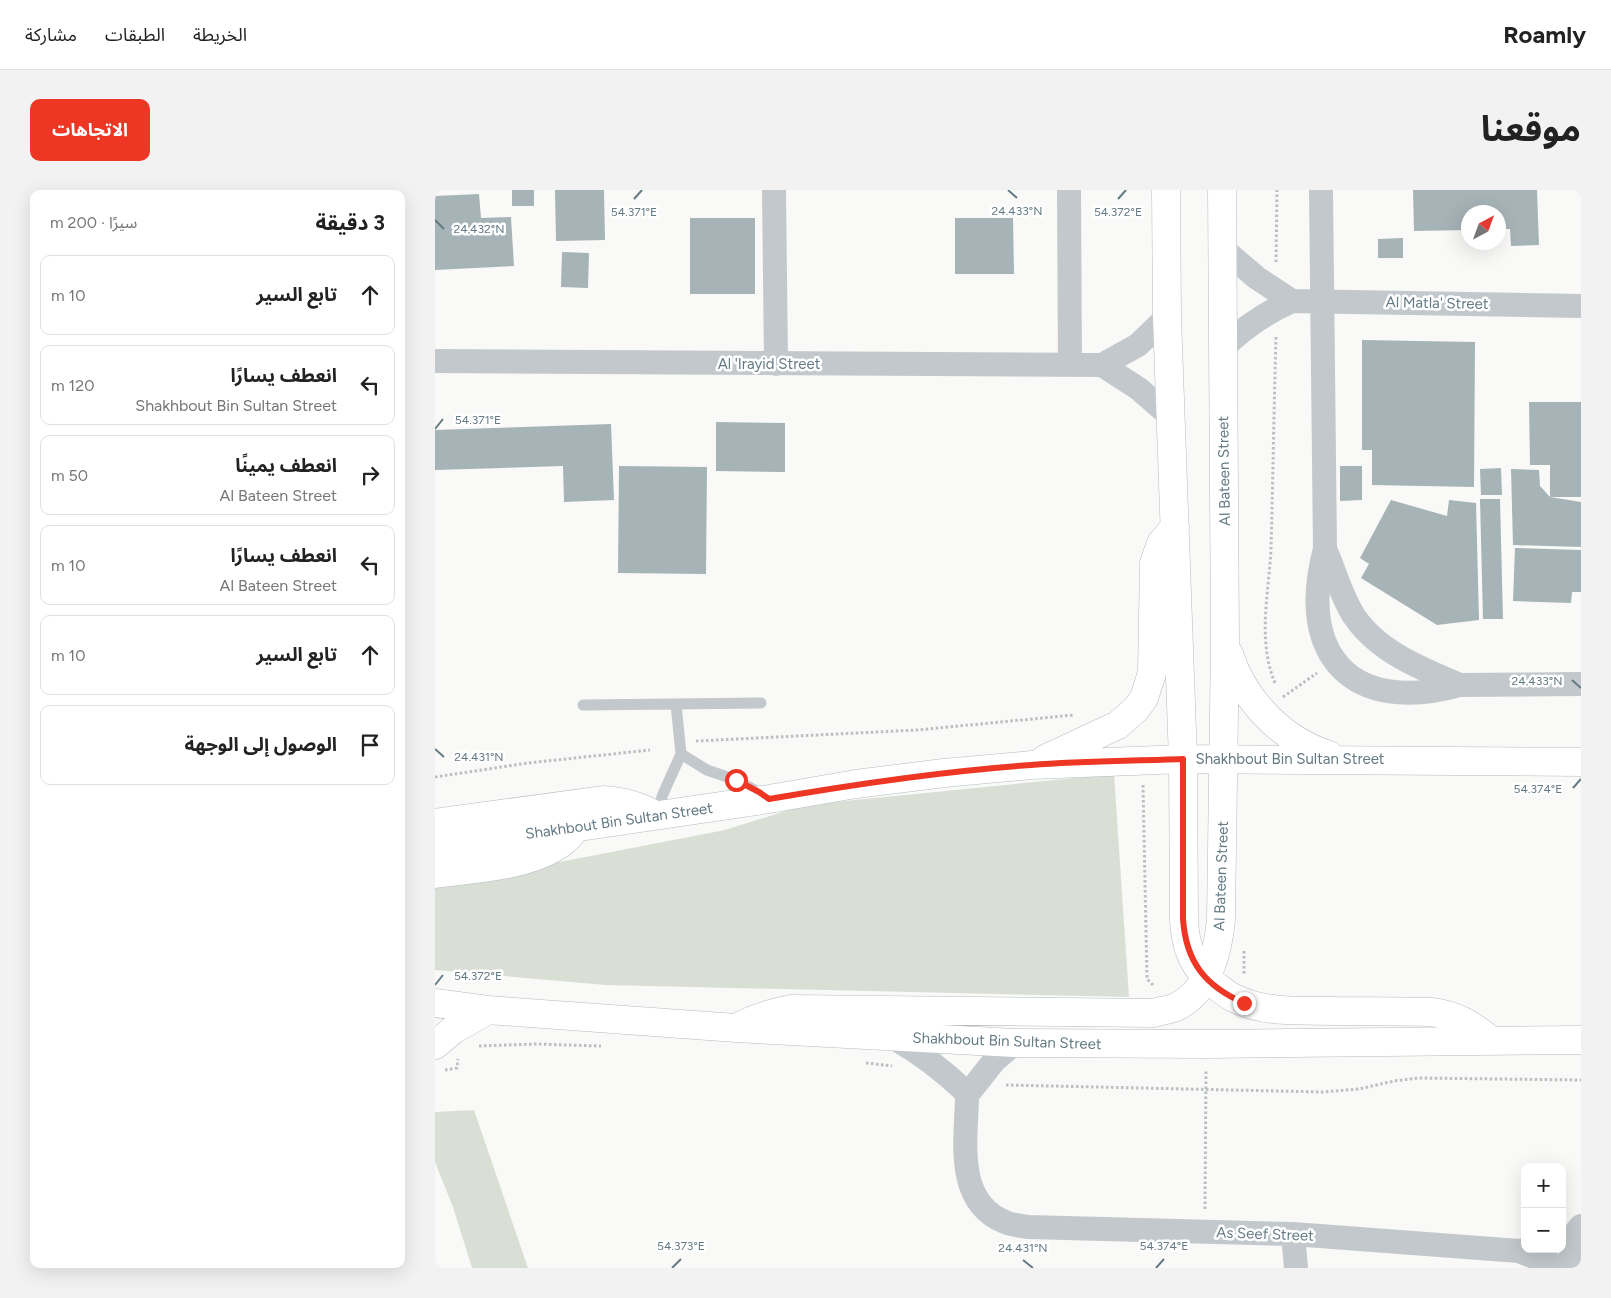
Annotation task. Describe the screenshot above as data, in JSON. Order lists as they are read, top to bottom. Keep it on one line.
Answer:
{"streets":{"main road":["Al Bateen Street","Shakhbout Bin Sultan Street"],"street":["Al Matla' Street","Al 'Irayid Street","As Seef Street"]},"crossings":[["Al Bateen Street","Shakhbout Bin Sultan Street"]],"north":"top right","page":{"header":"Roamly","nav":["الخريطة","الطبقات","مشاركة"],"title":"موقعنا","buttons":"الاتجاهات","heading":["3 دقيقة","سيرًا · 200 m"],"list":[["تابع السير","10 m"],["انعطف يسارًا","Shakhbout Bin Sultan Street","120 m"],["انعطف يمينًا","Al Bateen Street","50 m"],["انعطف يسارًا","Al Bateen Street","10 m"],["تابع السير","10 m"],"الوصول إلى الوجهة"],"map_buttons":["+","−"]},"coordinates":["24.433°N","54.371°E","54.372°E","24.432°N","24.431°N","54.374°E","54.373°E"]}
